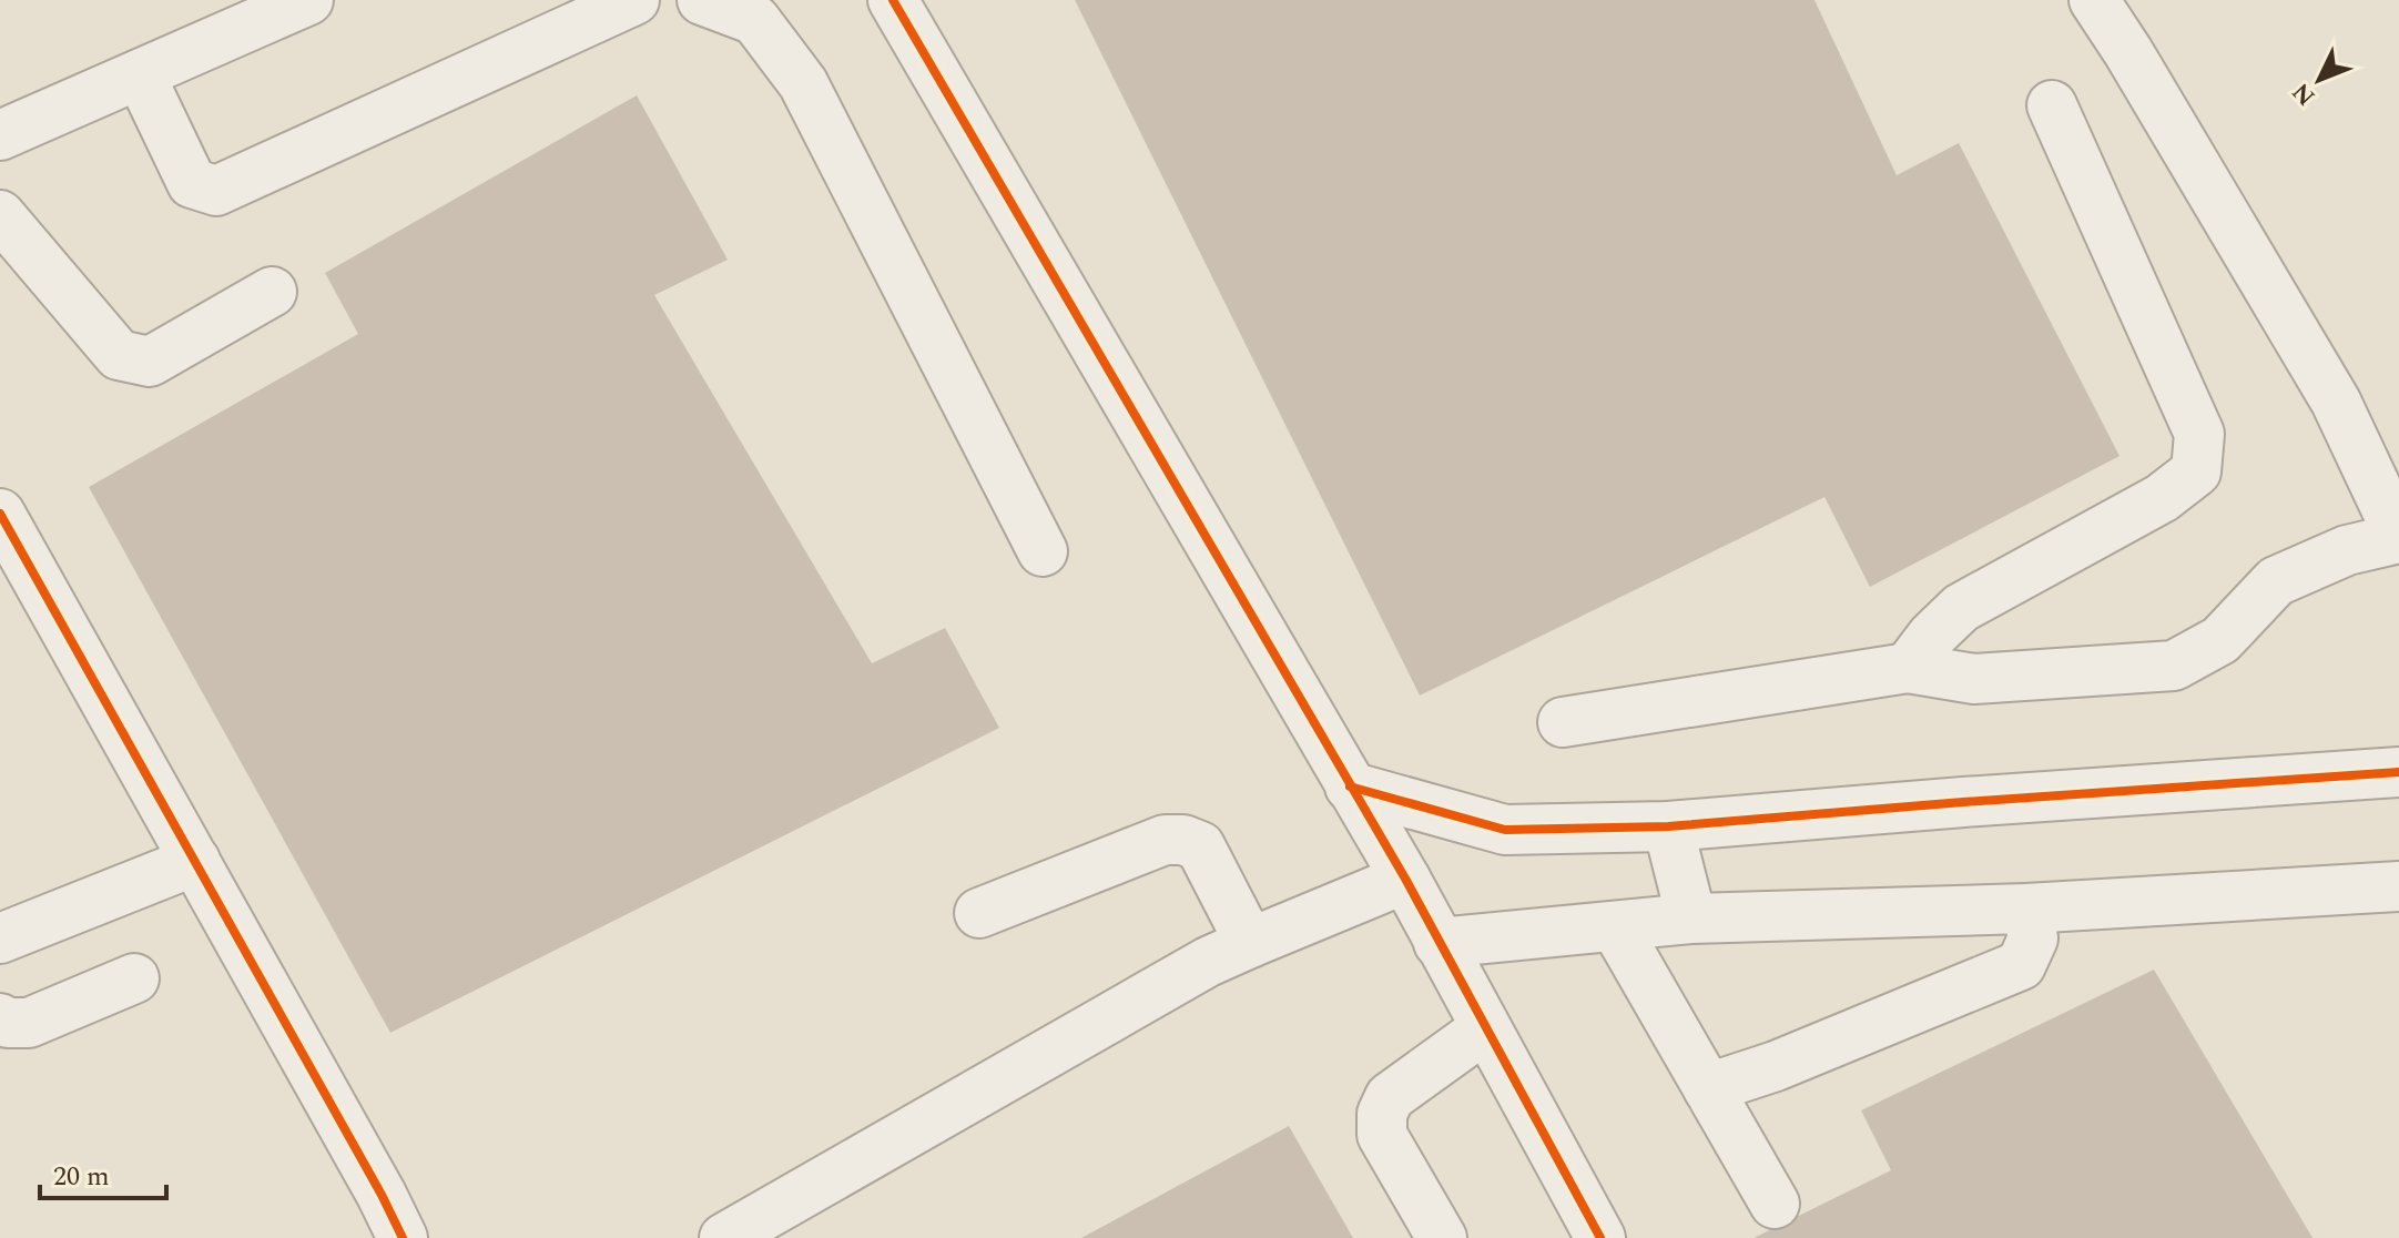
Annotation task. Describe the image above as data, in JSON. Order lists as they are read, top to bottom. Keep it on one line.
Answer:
{"scale_bar":"20 m","north":"bottom left"}
